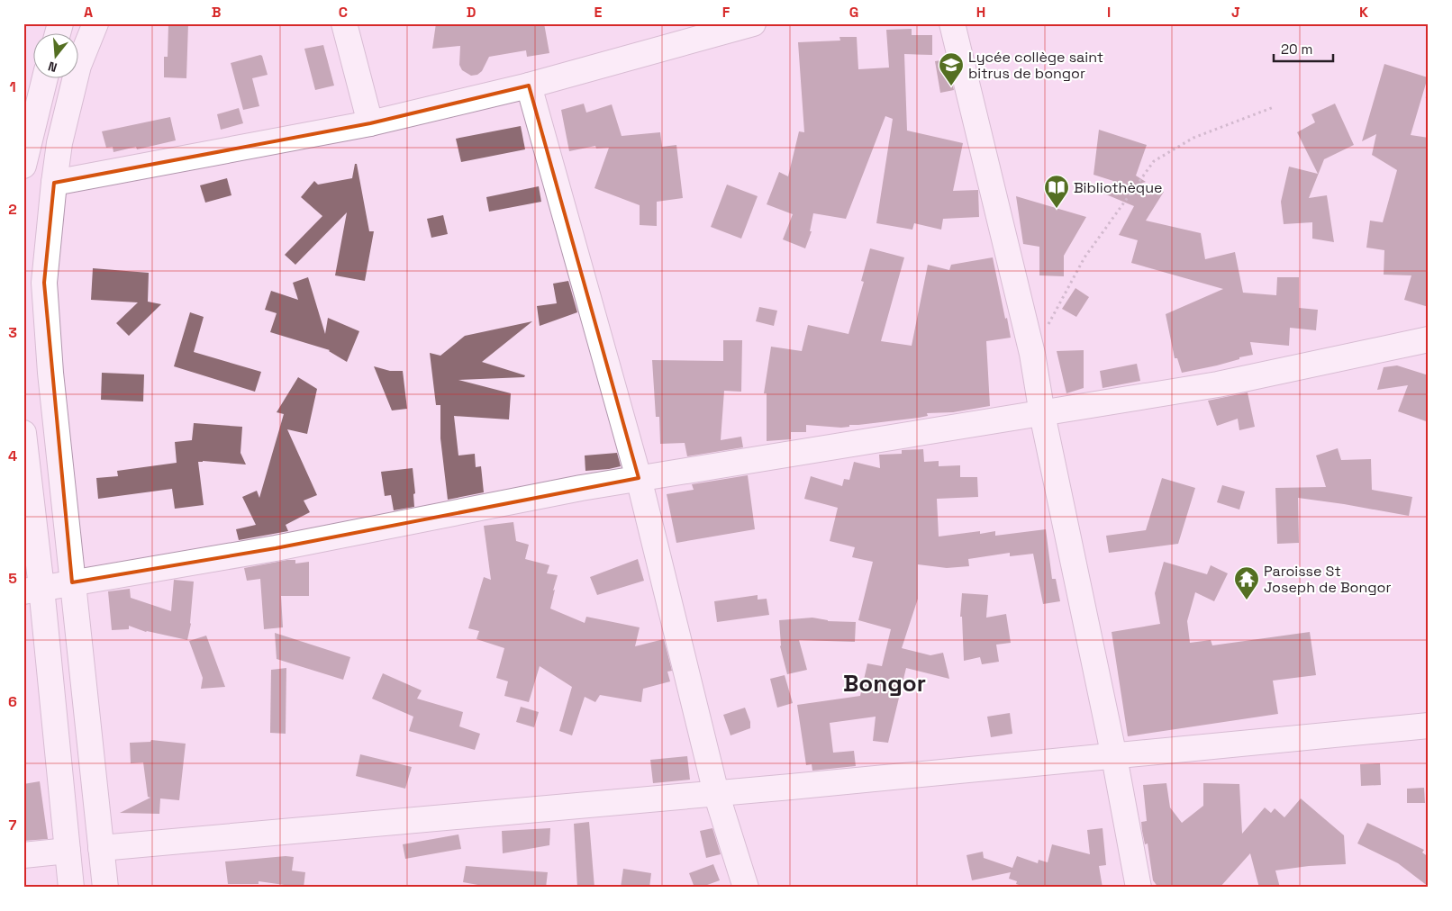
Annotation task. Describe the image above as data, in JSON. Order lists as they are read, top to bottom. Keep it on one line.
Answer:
{"districts":["Bongor"],"places":{"school or university":["Lycée collège saint bitrus de bongor"],"library":["Bibliothèque"],"temple":["Paroisse St Joseph de Bongor"]},"scale_bar":"20 m","north":"bottom","grid":{"columns":["A","B","C","D","E","F","G","H","I","J","K"],"rows":["1","2","3","4","5","6","7"]}}
